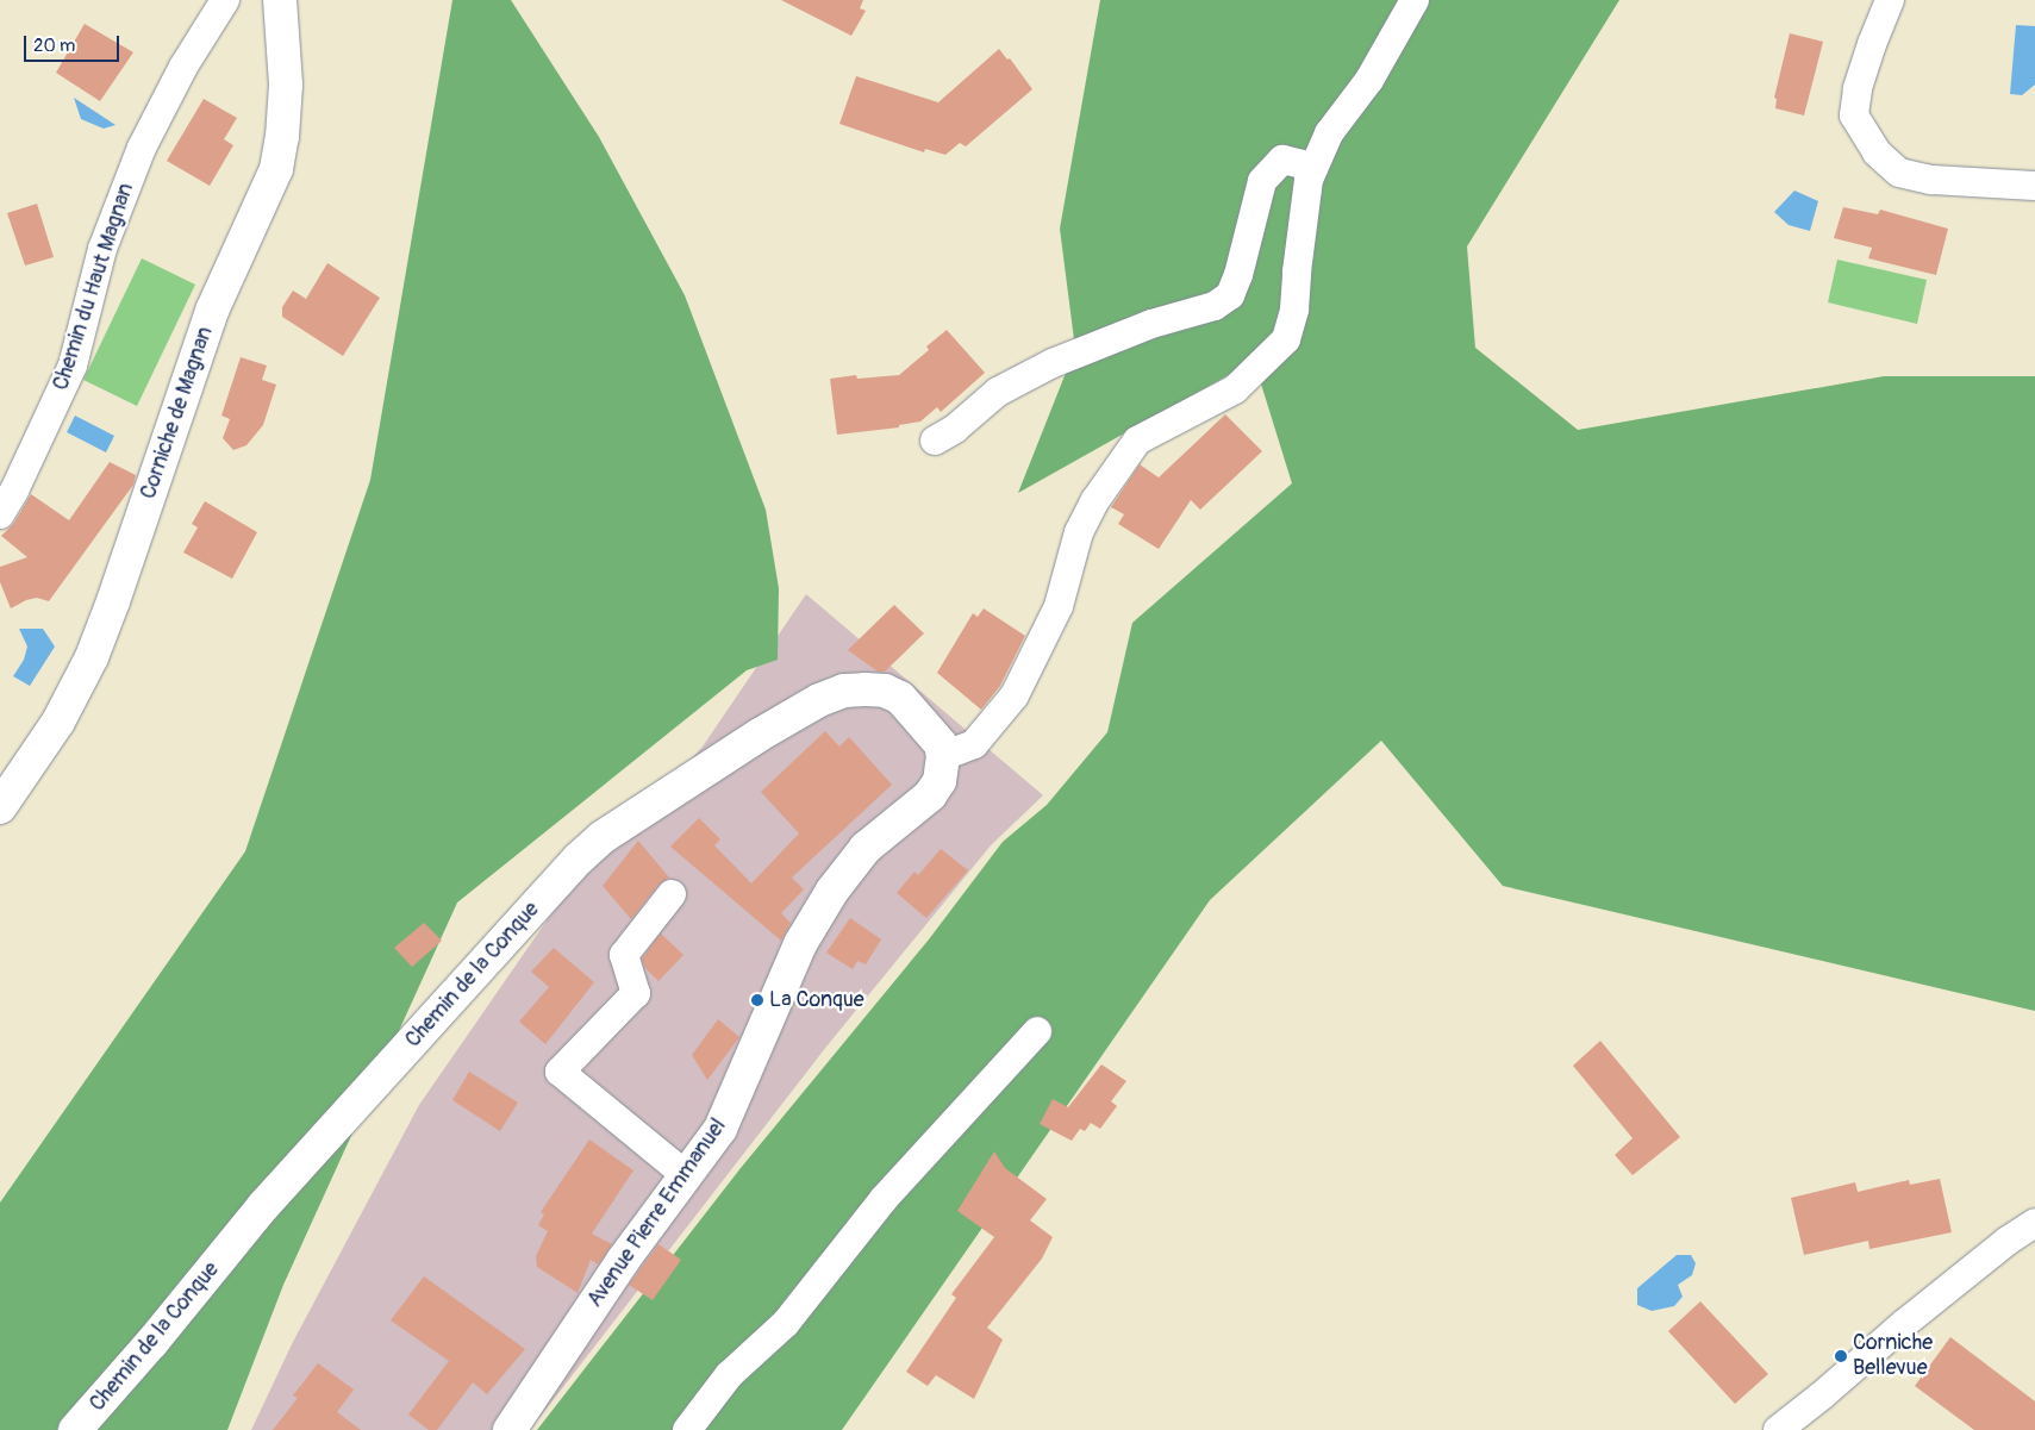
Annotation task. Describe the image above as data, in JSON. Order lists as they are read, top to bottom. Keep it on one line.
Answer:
{"streets":{"street":["Chemin du Haut Magnan","Corniche de Magnan","Chemin de la Conque","Avenue Pierre Emmanuel"]},"crossings":[["Chemin de la Conque","Avenue Pierre Emmanuel"]],"places":["La Conque","Corniche Bellevue"],"scale_bar":"20 m"}
